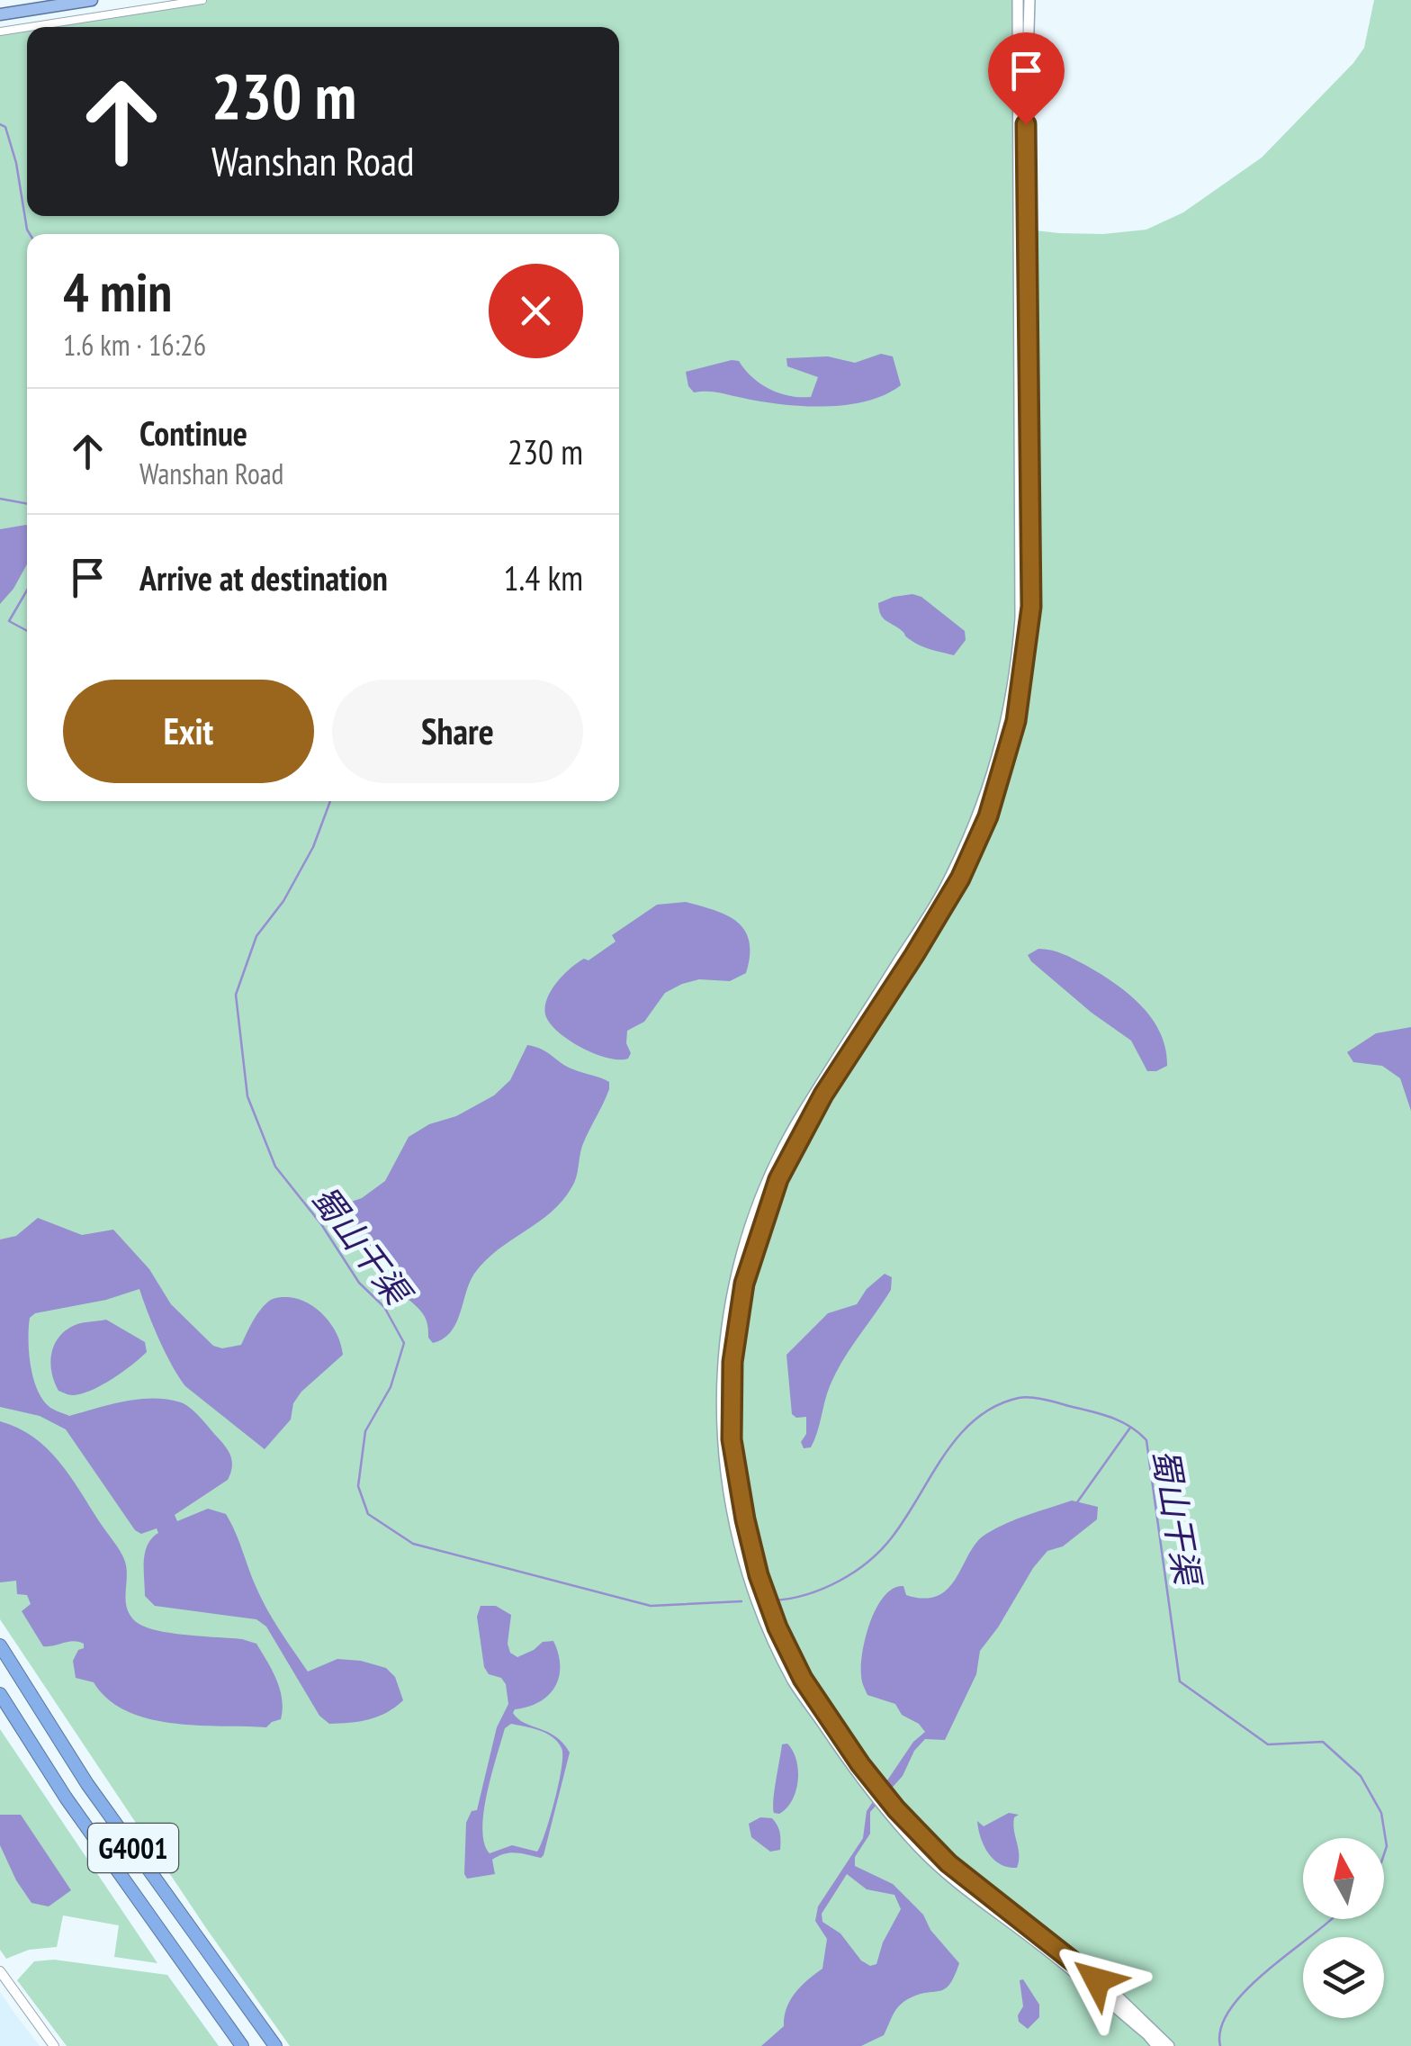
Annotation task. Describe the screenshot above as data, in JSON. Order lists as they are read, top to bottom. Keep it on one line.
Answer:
{"streets":{"highway":["G4001"]},"water":["蜀山干渠"],"north":"top","page":{"turn":["230 m","Wanshan Road"],"heading":["4 min","1.6 km · 16:26"],"list":[{"name":"Continue","note":"Wanshan Road","value":"230 m"},{"name":"Arrive at destination","value":"1.4 km"}],"buttons":["Exit","Share"]}}
